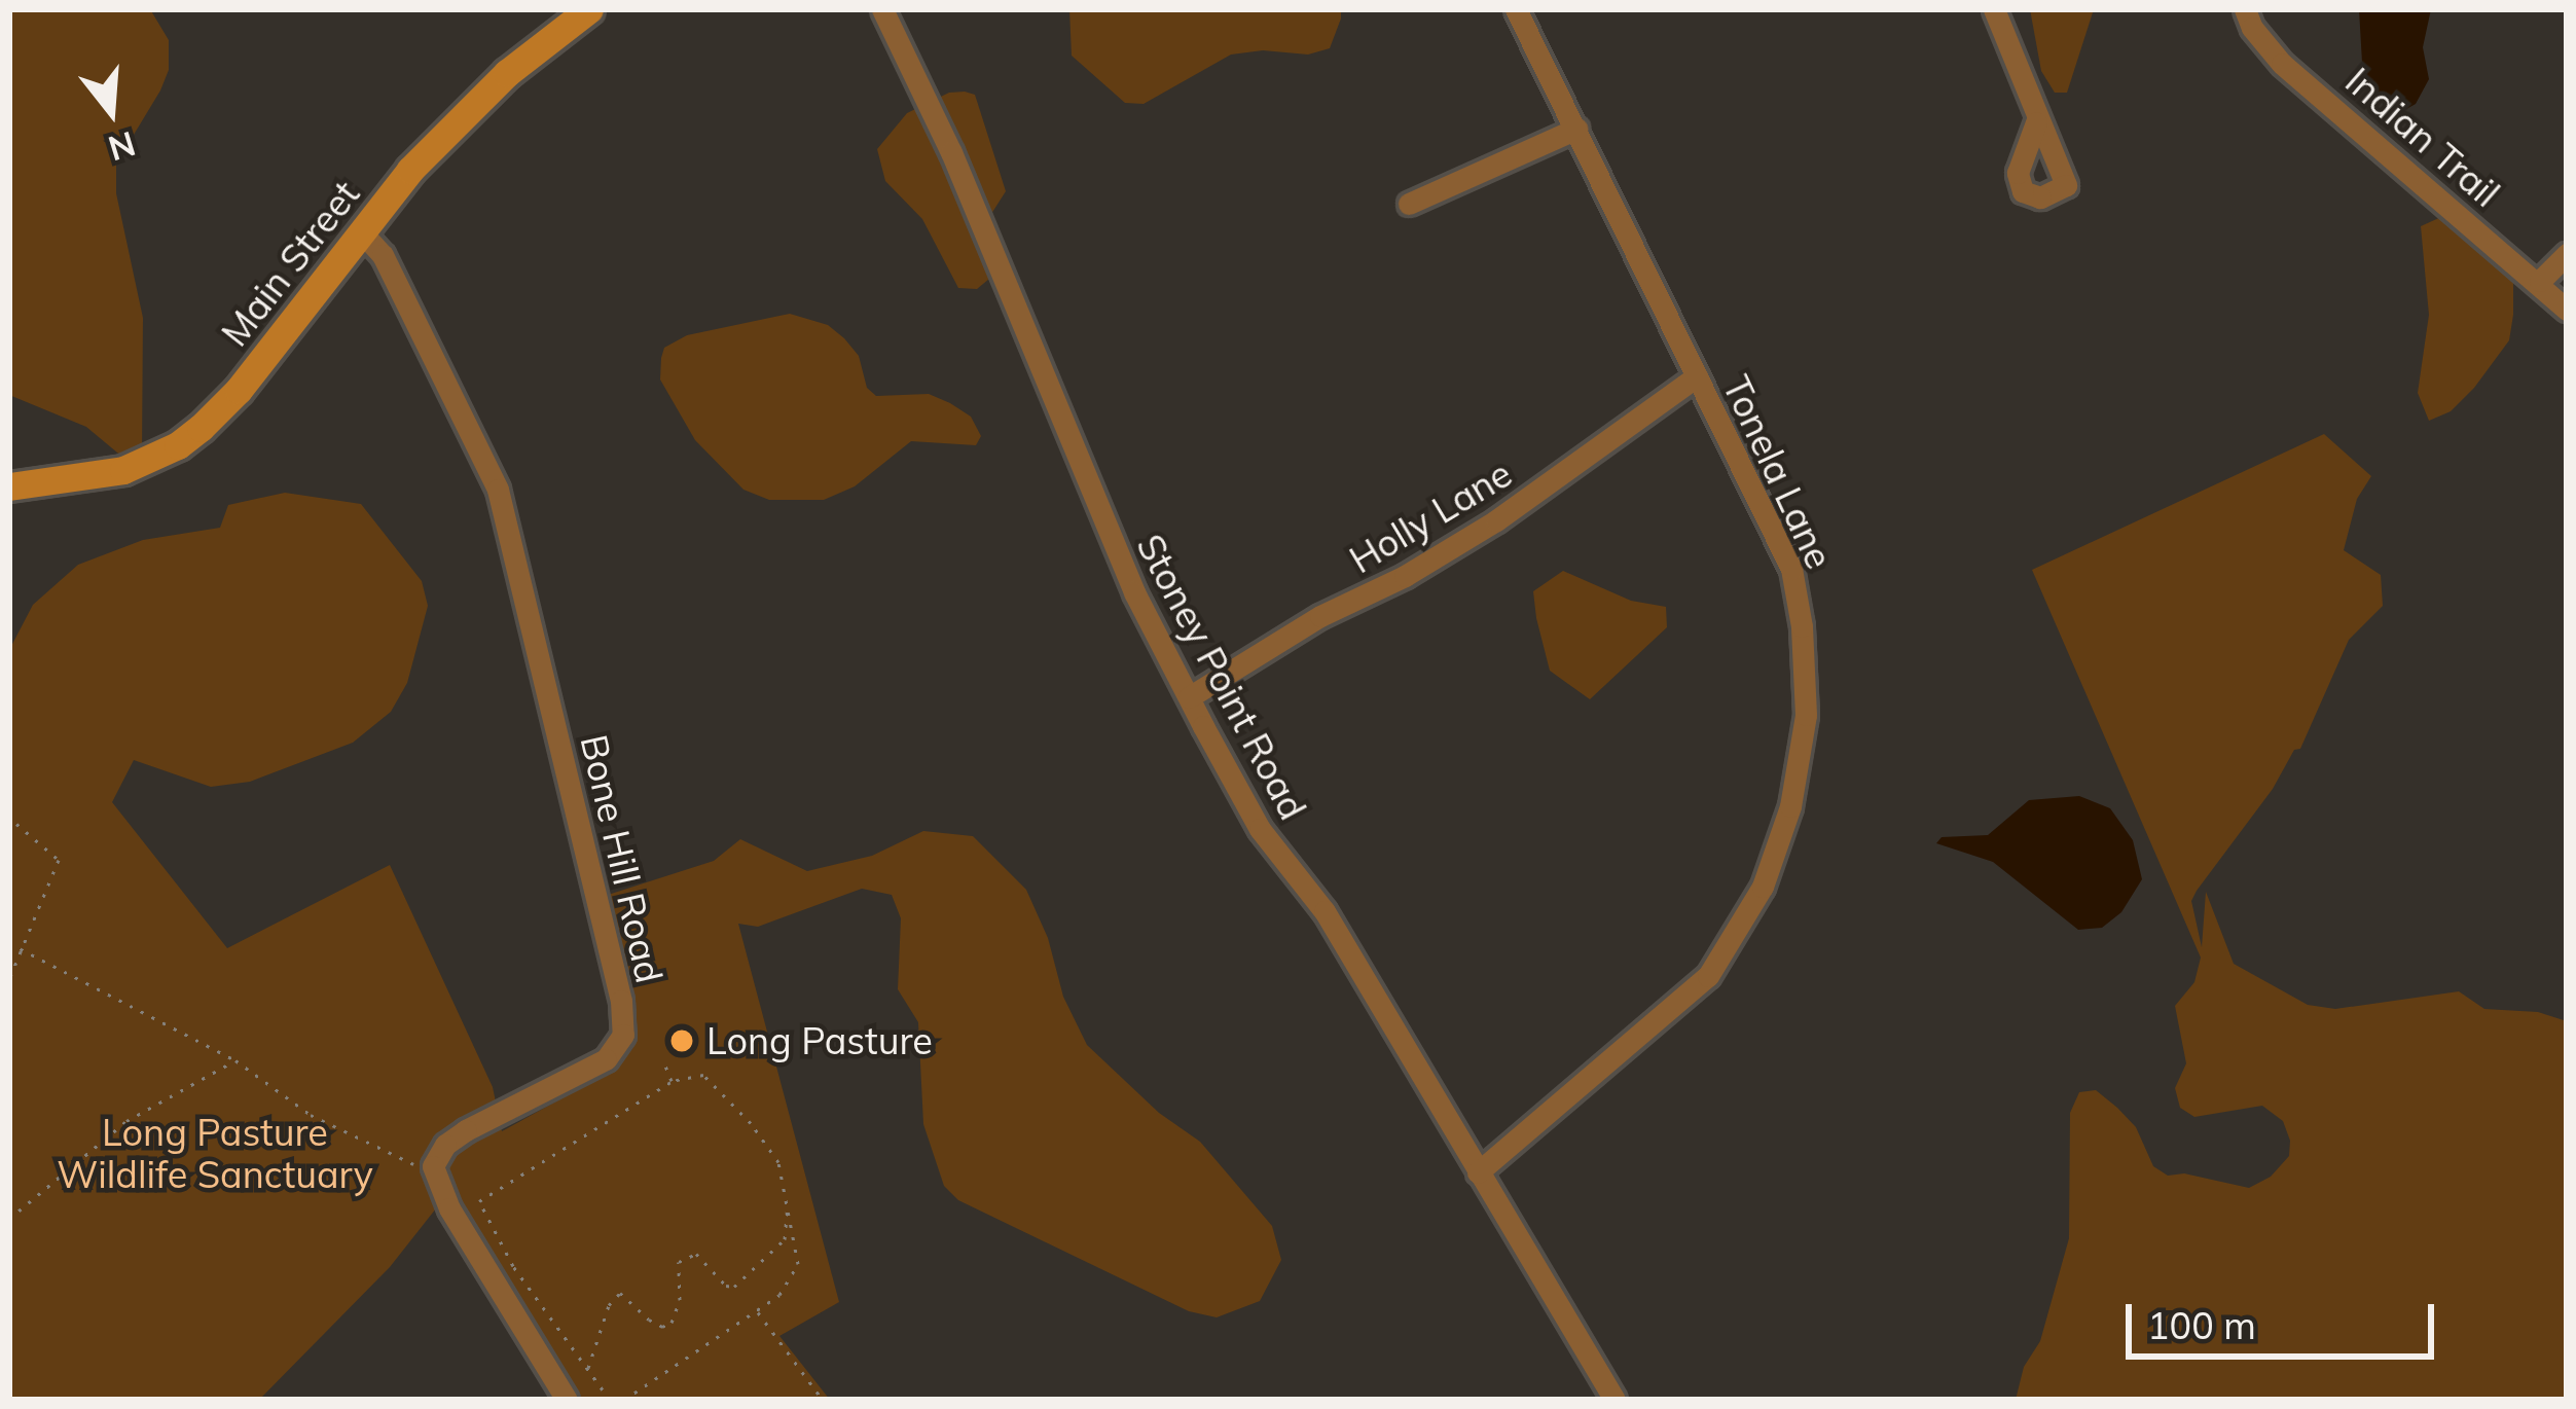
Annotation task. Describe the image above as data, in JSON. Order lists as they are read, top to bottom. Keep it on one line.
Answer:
{"streets":{"main road":["Main Street"],"street":["Indian Trail","Tonela Lane","Holly Lane","Stoney Point Road","Bone Hill Road"]},"crossings":[["Main Street","Bone Hill Road"],["Tonela Lane","Holly Lane"],["Tonela Lane","Stoney Point Road"],["Holly Lane","Stoney Point Road"]],"parks":["Long Pasture Wildlife Sanctuary"],"places":["Long Pasture"],"scale_bar":"100 m","north":"bottom"}
